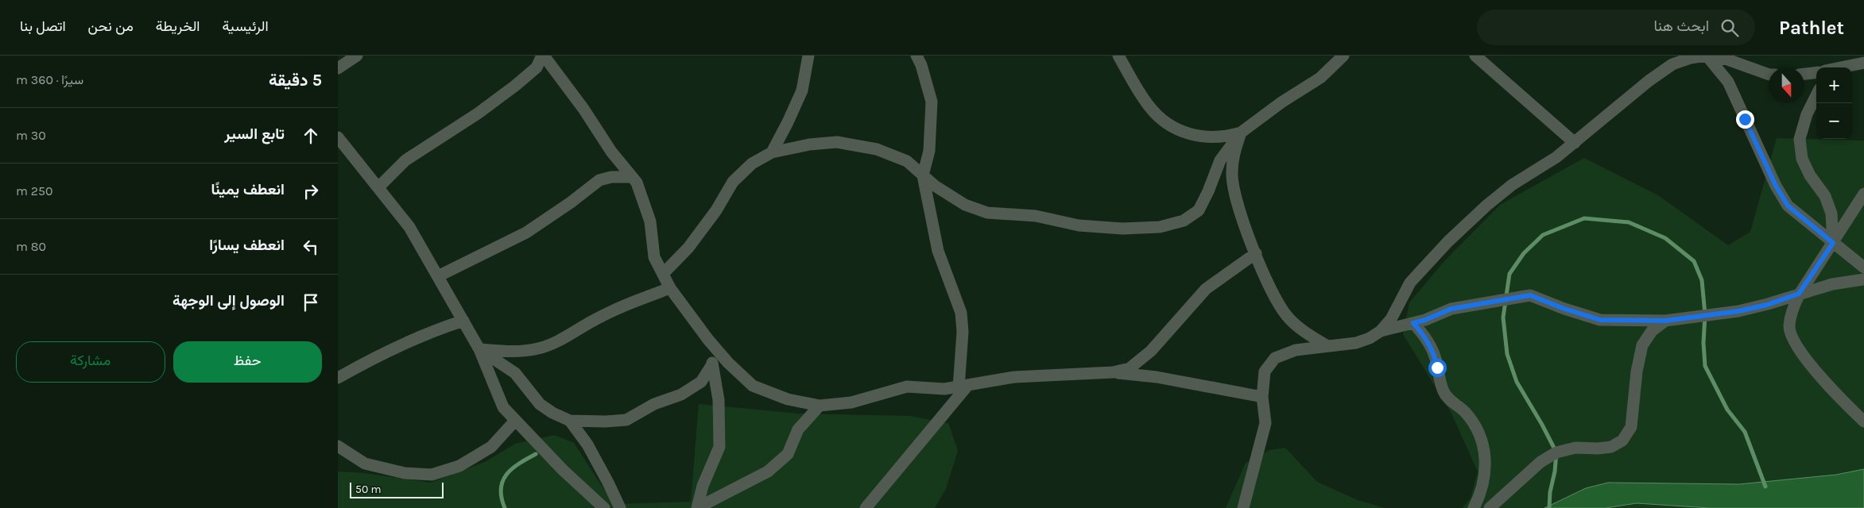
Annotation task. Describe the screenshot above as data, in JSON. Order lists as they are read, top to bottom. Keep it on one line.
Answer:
{"scale_bar":"50 m","north":"bottom","page":{"header":"Pathlet","search":"ابحث هنا","nav":["الرئيسية","الخريطة","من نحن","اتصل بنا"],"heading":["5 دقيقة","سيرًا · 360 m"],"map_buttons":["+","−"],"list":[["تابع السير","30 m"],["انعطف يمينًا","250 m"],["انعطف يسارًا","80 m"],"الوصول إلى الوجهة"],"buttons":["حفظ","مشاركة"],"scale":"50 m"}}
